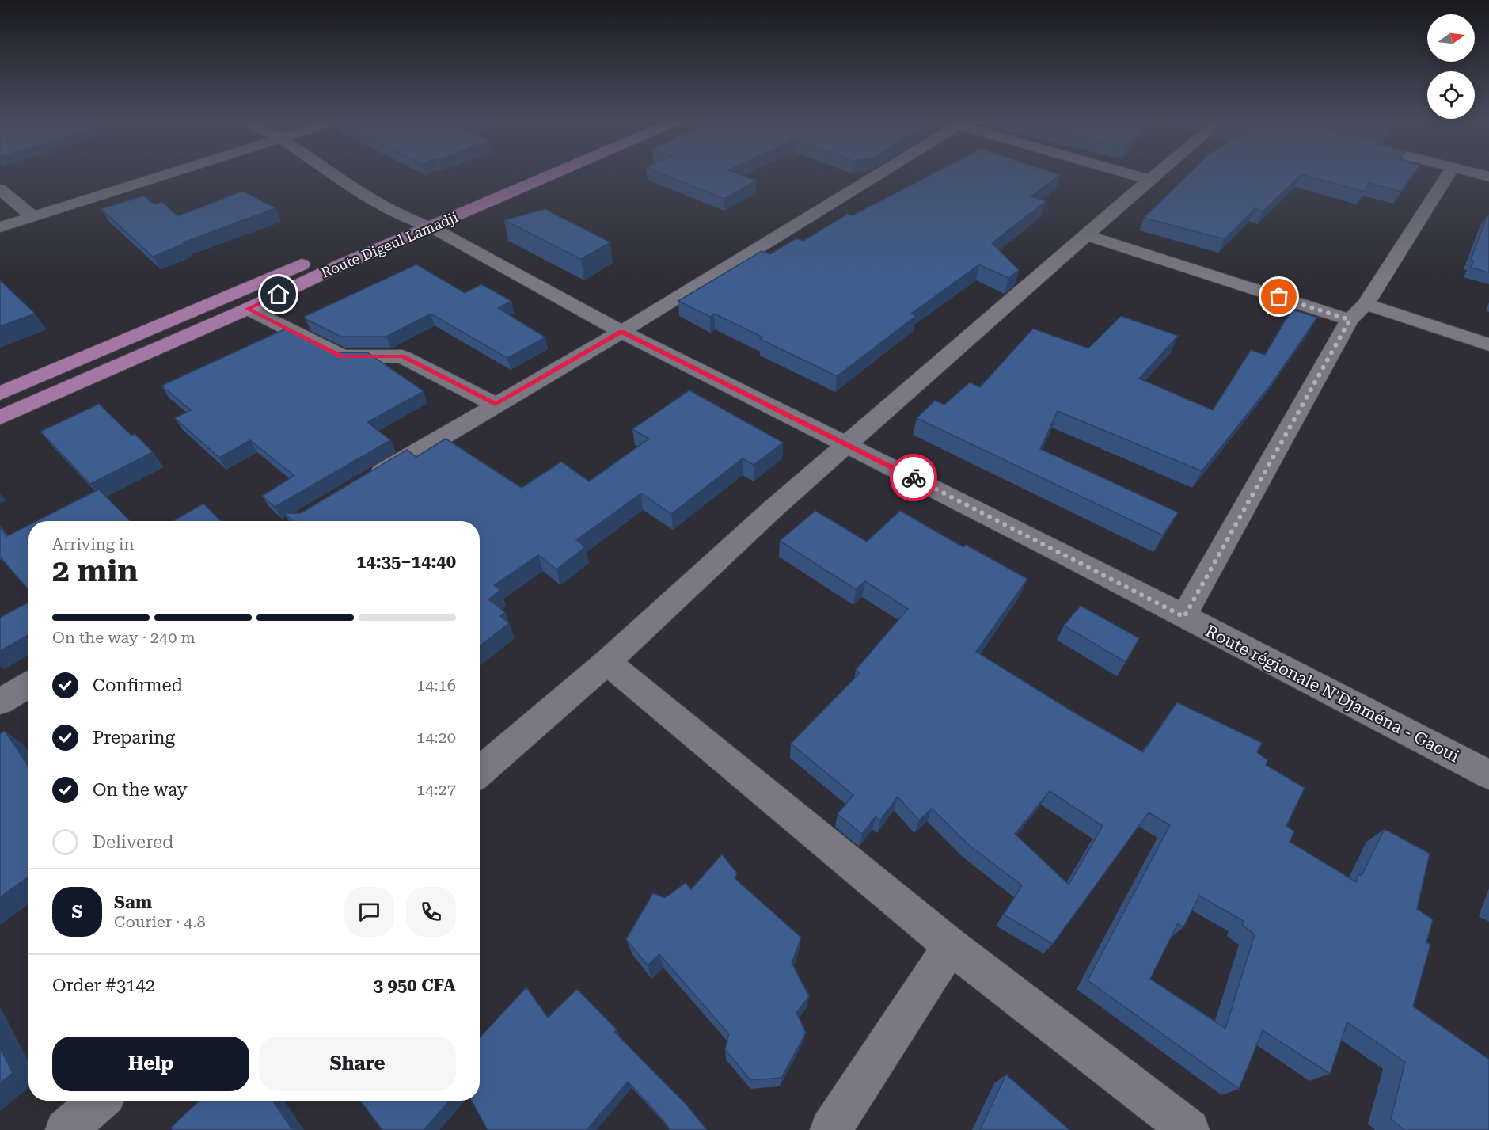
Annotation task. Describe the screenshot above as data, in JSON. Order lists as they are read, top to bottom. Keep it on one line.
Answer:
{"streets":{"main road":["Route Digeul Lamadji"],"street":["Route régionale N'Djaména - Gaoui"]},"crossings":[["Route Digeul Lamadji","Route régionale N'Djaména - Gaoui"]],"north":"right","page":{"heading":["2 min","Arriving in","14:35–14:40"],"panel":["Sam","Courier · 4.8","Order #3142","3 950 CFA"],"bar":"On the way · 240 m","list":[["Confirmed","14:16"],["Preparing","14:20"],["On the way","14:27"],"Delivered"],"round":"S","buttons":["Help","Share"]}}
